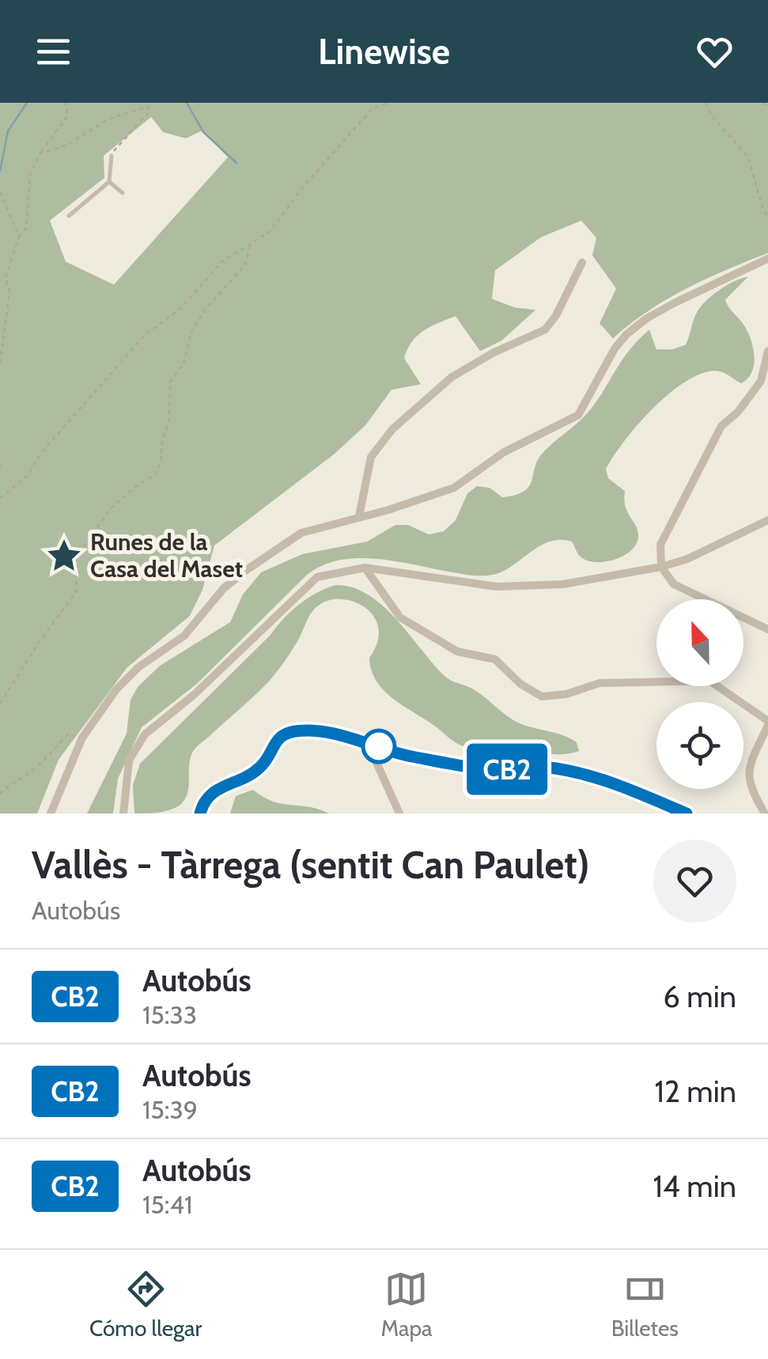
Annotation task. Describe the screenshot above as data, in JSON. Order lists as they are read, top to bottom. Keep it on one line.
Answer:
{"places":{"place":["Runes de la Casa del Maset"]},"lines":["bus line CB2"],"north":"top","page":{"header":"Linewise","on_map":"CB2","heading":["Vallès - Tàrrega (sentit Can Paulet)","Autobús"],"list":[{"mark":"CB2","name":"Autobús","note":"15:33","value":"6 min"},{"mark":"CB2","name":"Autobús","note":"15:39","value":"12 min"},{"mark":"CB2","name":"Autobús","note":"15:41","value":"14 min"}],"tabs":["Cómo llegar","Mapa","Billetes"]}}
